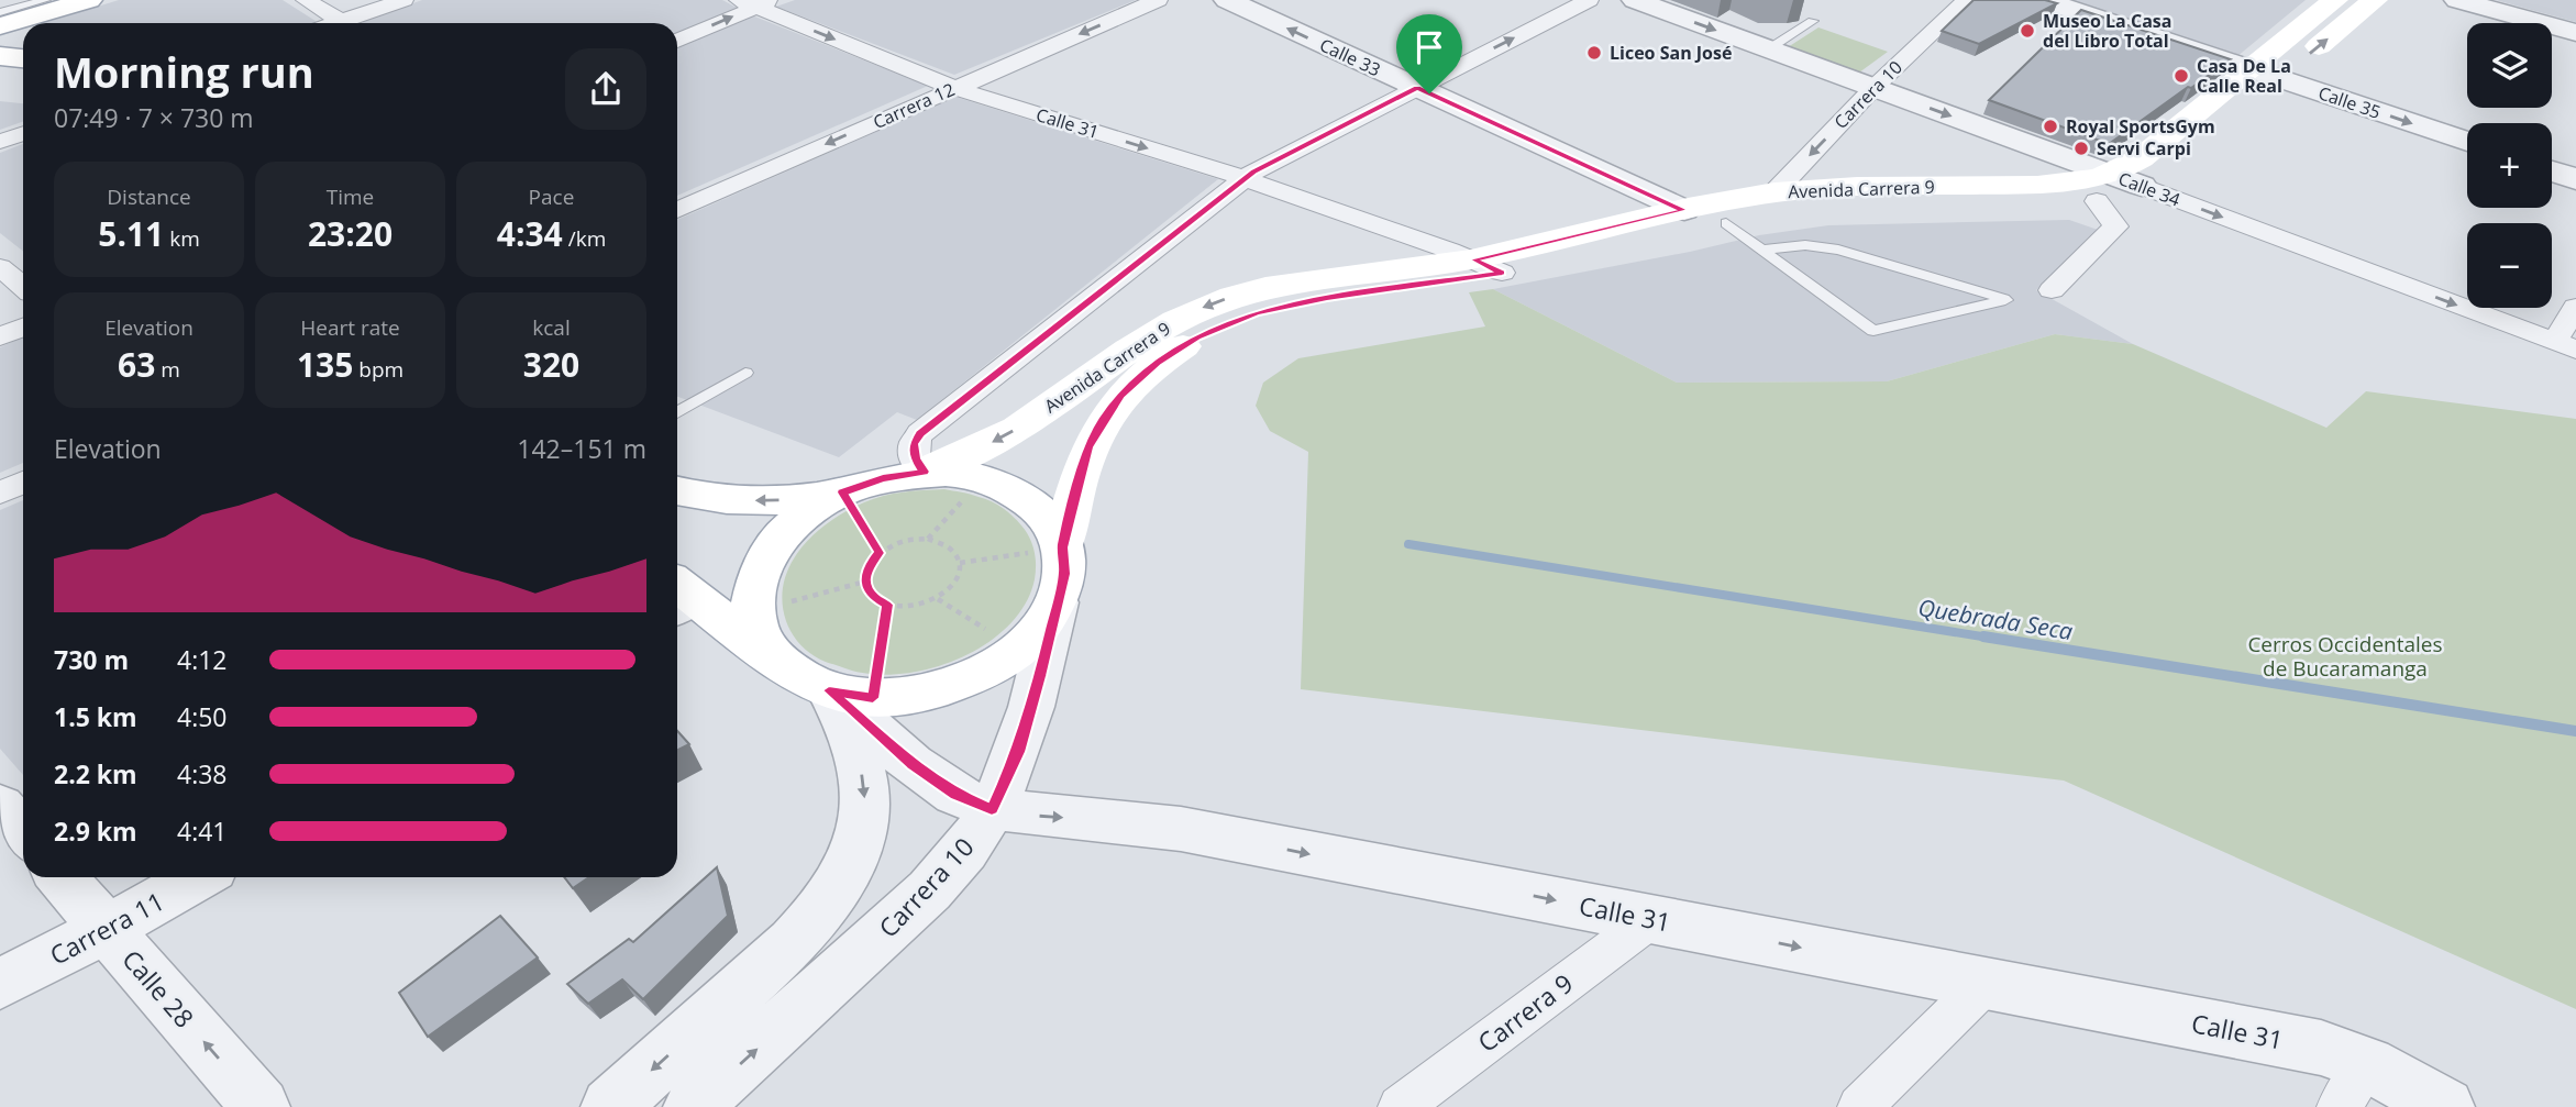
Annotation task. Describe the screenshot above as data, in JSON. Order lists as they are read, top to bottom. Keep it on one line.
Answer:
{"streets":{"main road":["Avenida Carrera 9"],"street":["Calle 33","Carrera 10","Calle 35","Carrera 12","Calle 31","Calle 34","Carrera 11","Calle 28","Carrera 9"]},"crossings":[["Calle 33","Avenida Carrera 9"],["Carrera 10","Calle 31"],["Carrera 10","Avenida Carrera 9"],["Carrera 10","Calle 34"],["Calle 35","Avenida Carrera 9"],["Carrera 12","Calle 31"],["Calle 31","Avenida Carrera 9"],["Calle 31","Carrera 9"],["Avenida Carrera 9","Calle 34"],["Carrera 11","Calle 28"]],"one_way":["Calle 33","Calle 35","Carrera 12","Calle 31","Calle 34","Calle 28"],"water":["Quebrada Seca"],"parks":["Cerros Occidentales de Bucaramanga"],"places":["Museo La Casa del Libro Total","Liceo San José","Casa De La Calle Real","Royal SportsGym","Servi Carpi"],"page":{"map_buttons":["+","−"],"heading":["Morning run","07:49 · 7 × 730 m"],"stats":[["Distance","5.11 km"],["Time","23:20"],["Pace","4:34 /km"],["Elevation","63 m"],["Heart rate","135 bpm"],["kcal","320"]],"chart":["Elevation","142–151 m"],"list":[{"name":"730 m","note":"4:12"},{"name":"1.5 km","note":"4:50"},{"name":"2.2 km","note":"4:38"},{"name":"2.9 km","note":"4:41"}]}}
